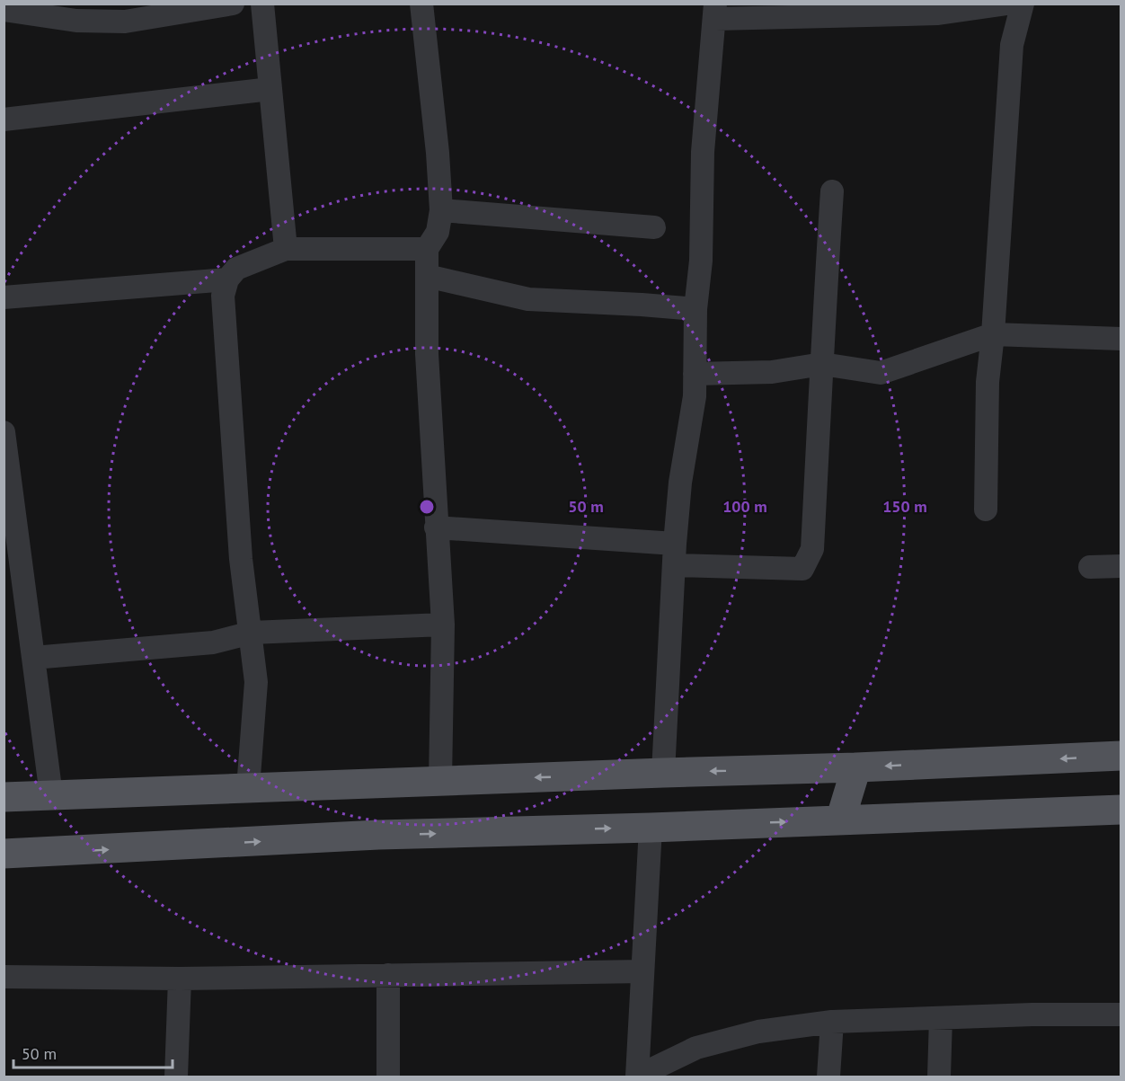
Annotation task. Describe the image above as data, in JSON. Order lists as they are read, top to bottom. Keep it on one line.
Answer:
{"scale_bar":"50 m","rings":["50 m","100 m","150 m"]}
